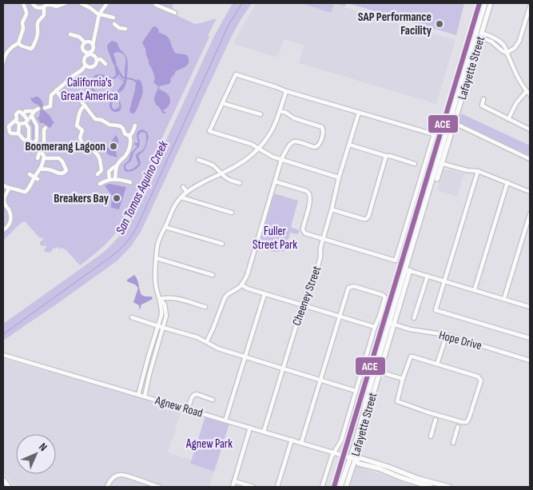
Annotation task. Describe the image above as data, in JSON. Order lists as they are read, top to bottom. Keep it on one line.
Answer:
{"streets":{"main road":["Lafayette Street","Agnew Road"],"street":["Cheeney Street","Hope Drive"]},"crossings":[["Lafayette Street","Hope Drive"],["Lafayette Street","Agnew Road"],["Cheeney Street","Agnew Road"]],"water":["San Tomas Aquino Creek"],"parks":["California's Great America","Fuller Street Park","Agnew Park"],"places":["SAP Performance Facility","Boomerang Lagoon","Breakers Bay"],"lines":["transit line ACE"],"north":"top right"}
